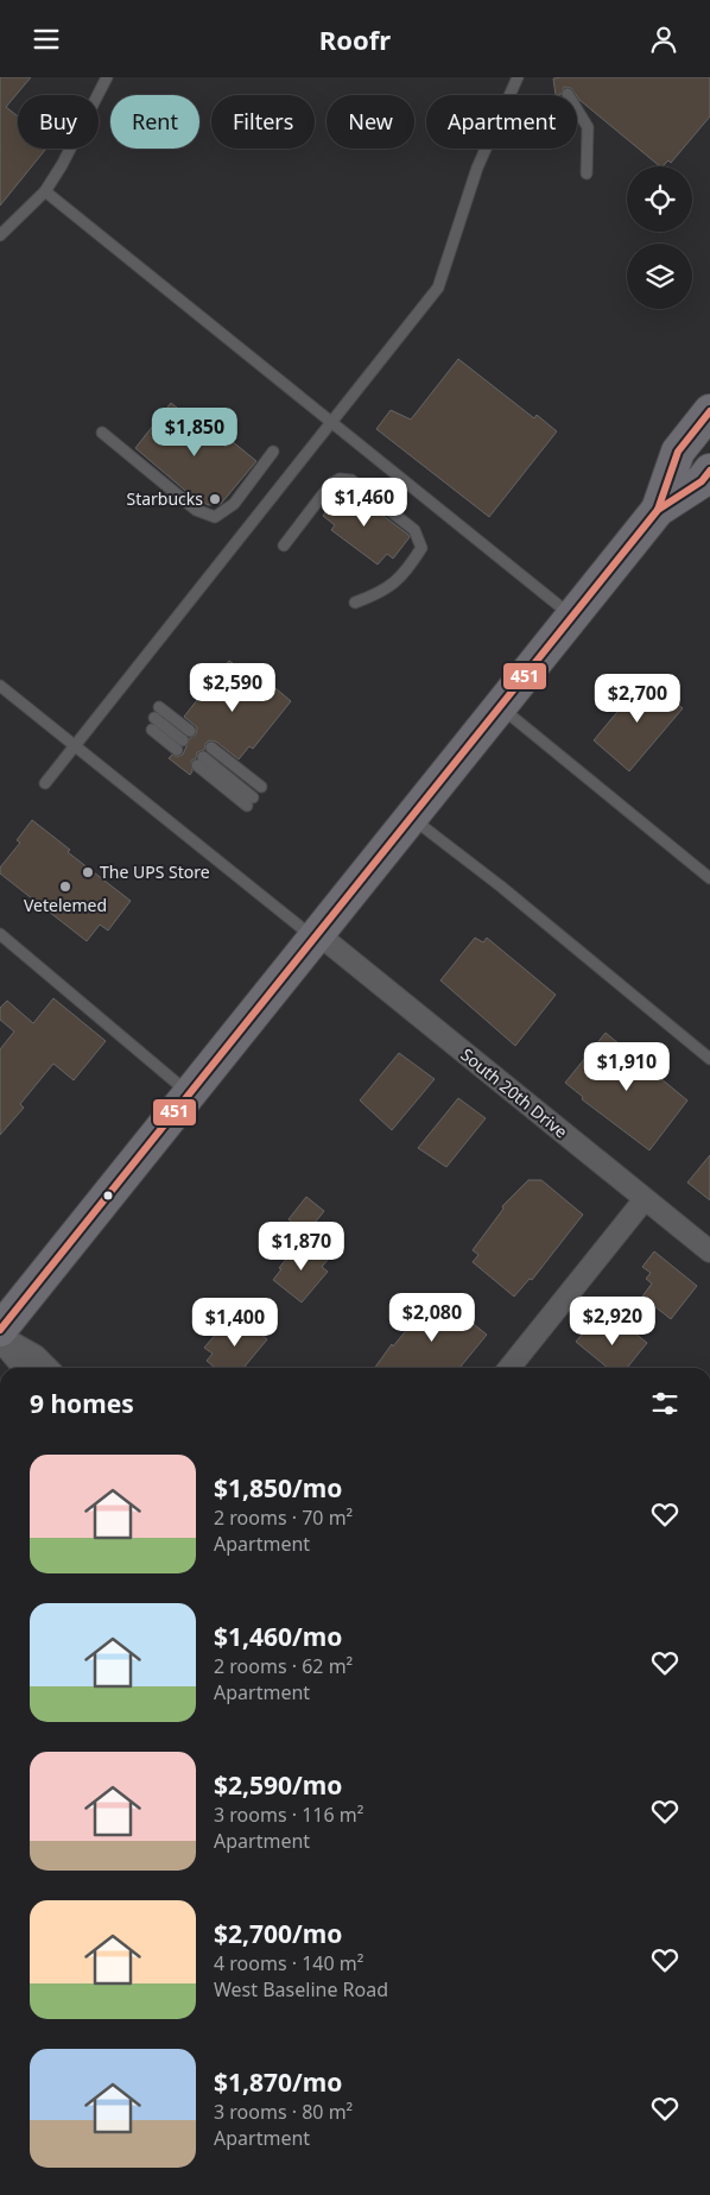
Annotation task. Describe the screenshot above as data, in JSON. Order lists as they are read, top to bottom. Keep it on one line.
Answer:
{"streets":{"street":["South 20th Drive"]},"places":["Starbucks","The UPS Store","Vetelemed"],"lines":["transit line 451"],"page":{"header":"Roofr","chip":["Buy","Rent","Filters","New","Apartment"],"price":["$1,850","$1,460","$2,590","$2,700","$1,910","$1,870","$2,080","$2,920","$1,400"],"heading":"9 homes","list":[{"name":"$1,850/mo","note":"2 rooms · 70 m² · Apartment"},{"name":"$1,460/mo","note":"2 rooms · 62 m² · Apartment"},{"name":"$2,590/mo","note":"3 rooms · 116 m² · Apartment"},{"name":"$2,700/mo","note":"4 rooms · 140 m² · West Baseline Road"},{"name":"$1,870/mo","note":"3 rooms · 80 m² · Apartment"}]}}
